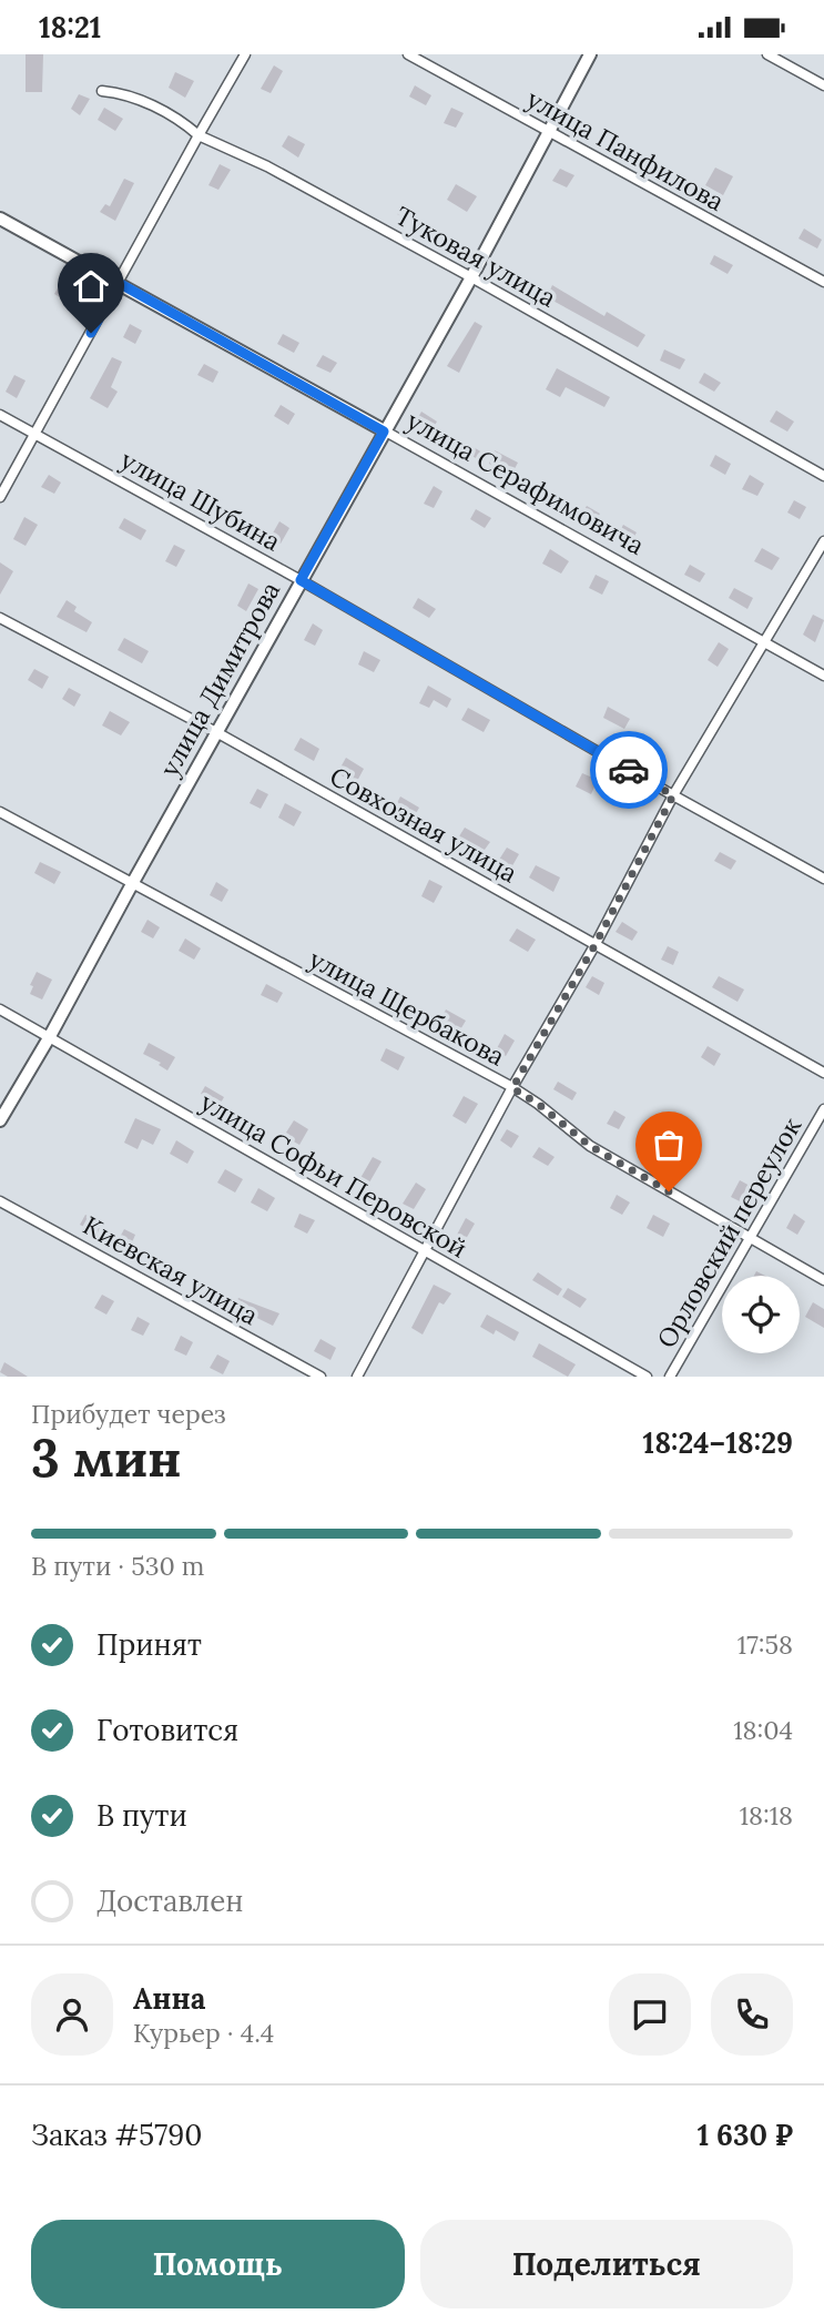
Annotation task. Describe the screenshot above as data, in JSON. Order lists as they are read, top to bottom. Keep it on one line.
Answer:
{"streets":{"street":["улица Панфилова","Туковая улица","улица Серафимовича","улица Шубина","улица Димитрова","Совхозная улица","улица Щербакова","улица Софьи Перовской","Орловский переулок","Киевская улица"]},"crossings":[["улица Панфилова","улица Димитрова"],["Туковая улица","улица Димитрова"],["улица Серафимовича","улица Димитрова"],["улица Шубина","улица Димитрова"],["улица Димитрова","Совхозная улица"],["улица Димитрова","улица Щербакова"],["улица Димитрова","улица Софьи Перовской"],["улица Щербакова","Орловский переулок"]],"page":{"status":"18:21","heading":["3 мин","Прибудет через","18:24–18:29"],"panel":["Анна","Курьер · 4.4","Заказ #5790","1 630 ₽"],"bar":"В пути · 530 m","list":[["Принят","17:58"],["Готовится","18:04"],["В пути","18:18"],"Доставлен"],"buttons":["Помощь","Поделиться"]}}
